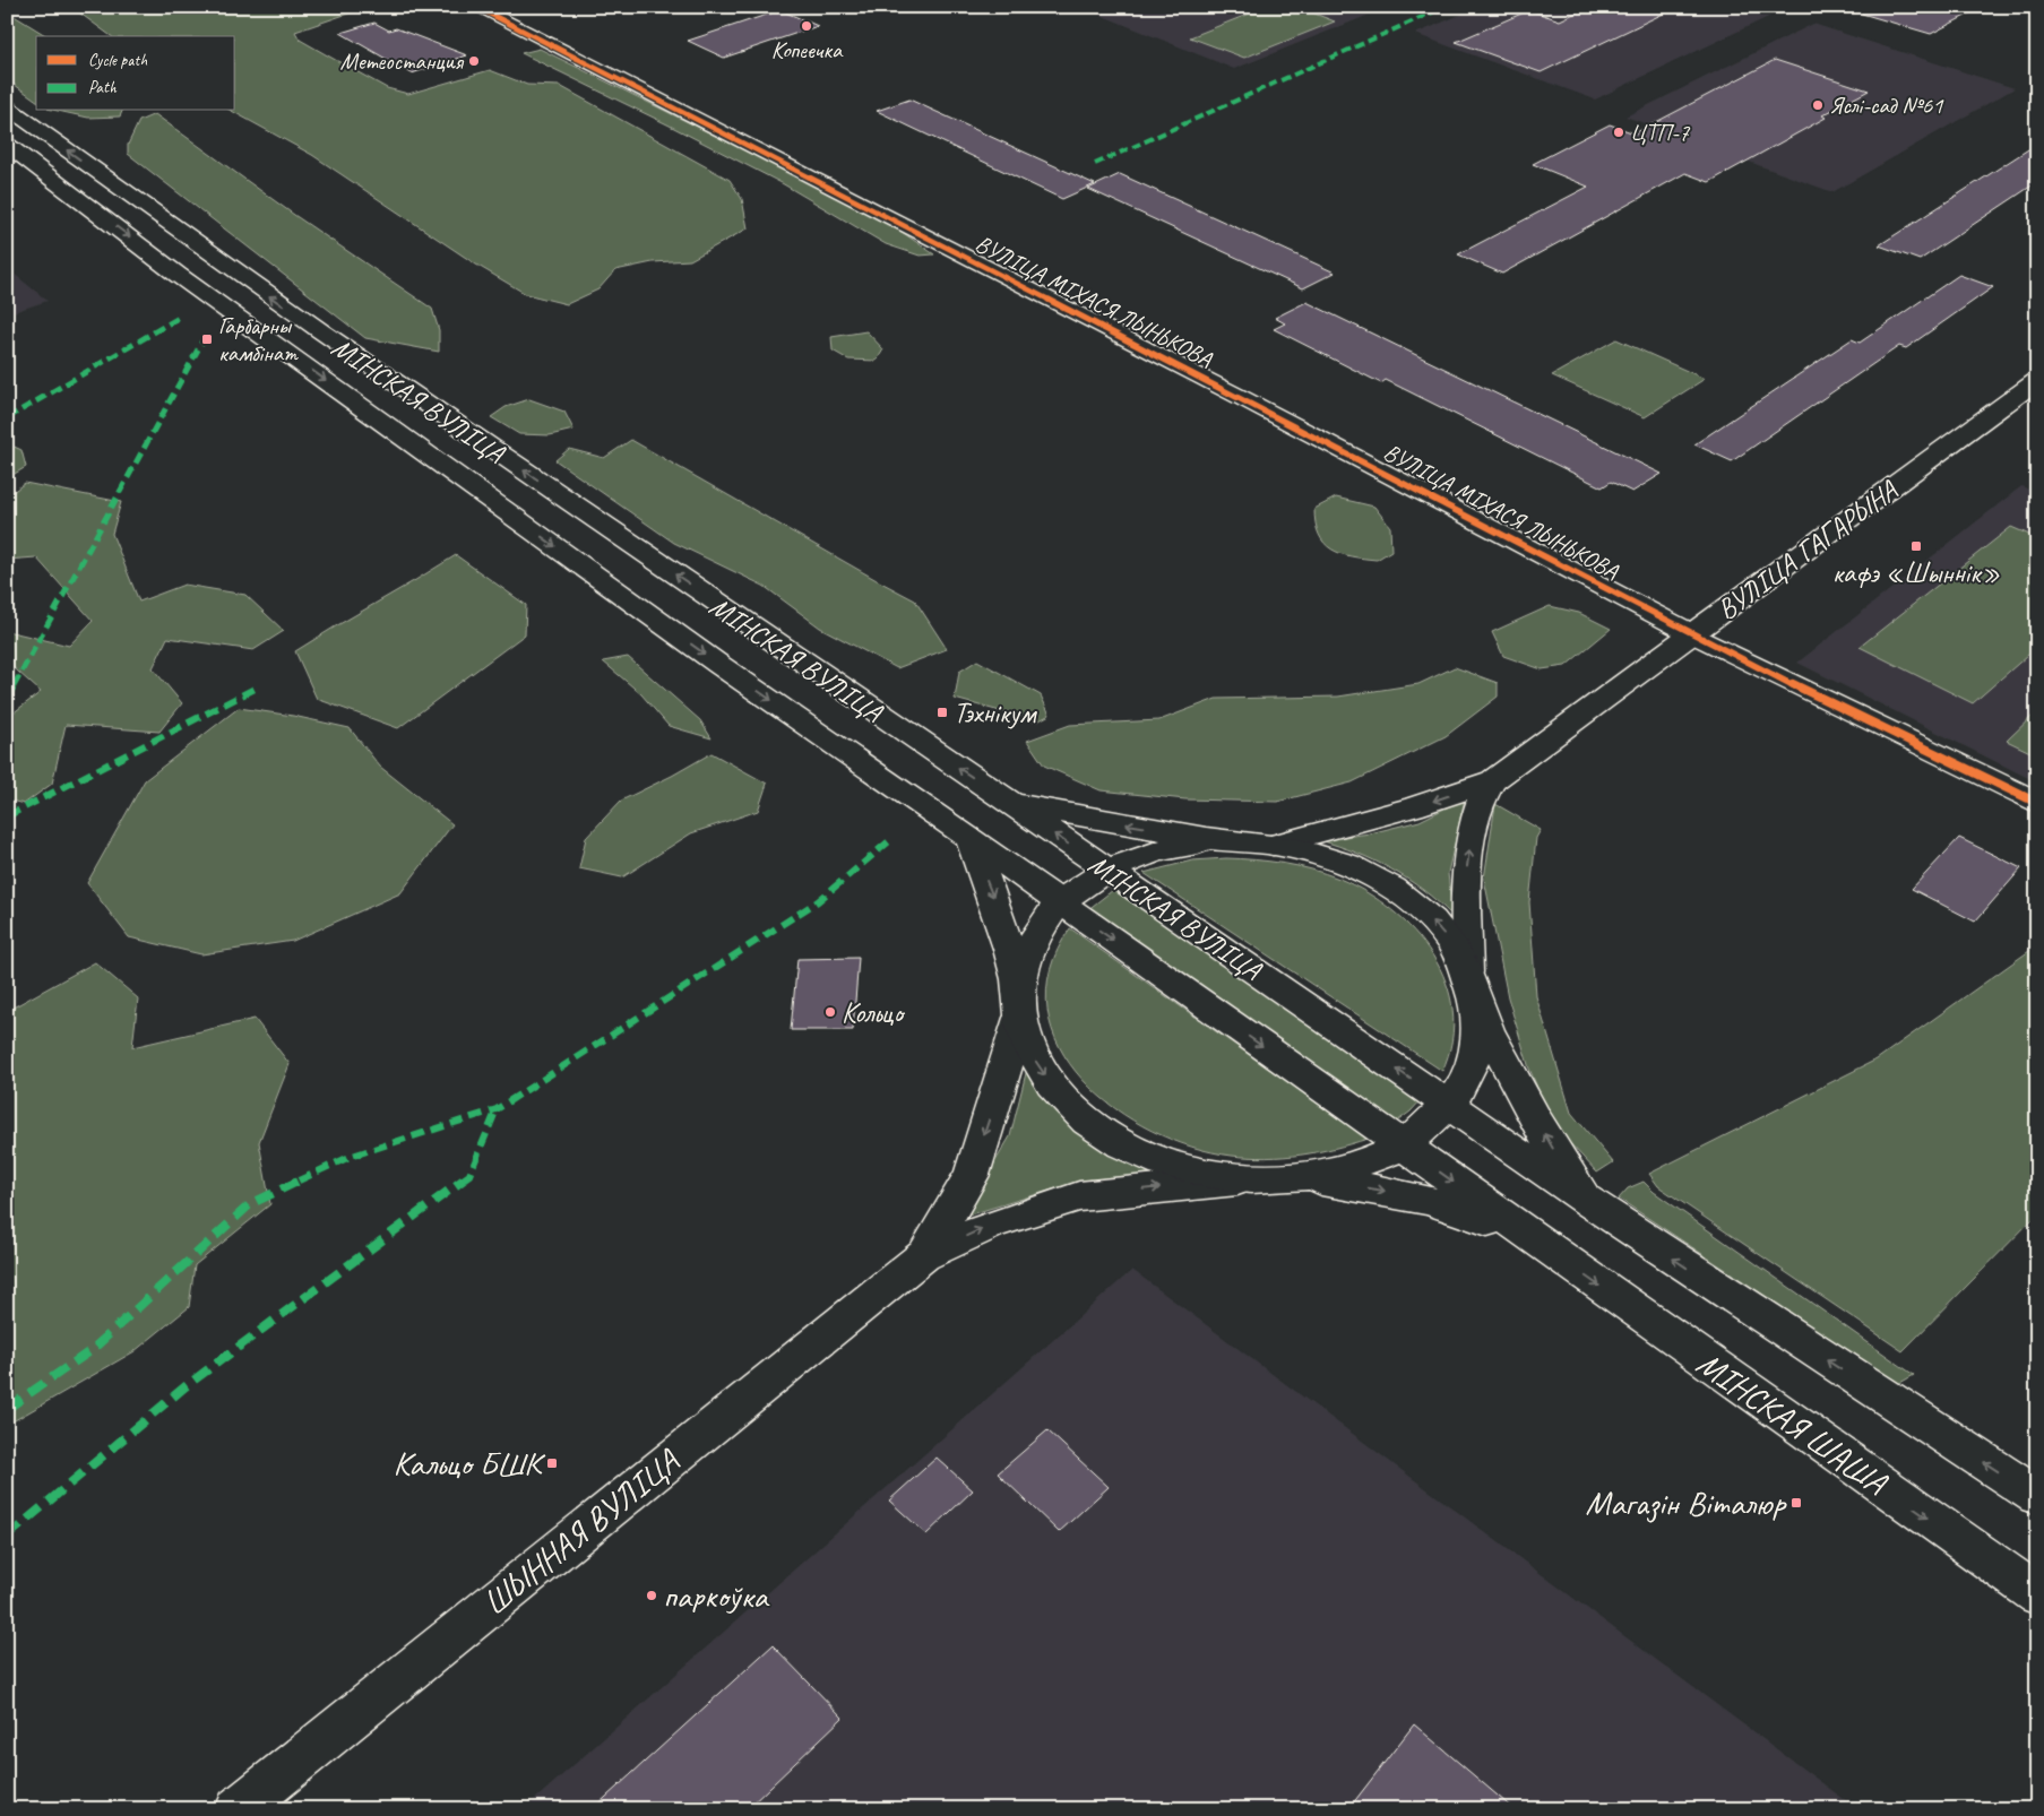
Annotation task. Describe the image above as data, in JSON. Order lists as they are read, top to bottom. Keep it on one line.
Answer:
{"streets":{"main road":["ВУЛІЦА МІХАСЯ ЛЫНЬКОВА","МІНСКАЯ ВУЛІЦА","ВУЛІЦА ГАГАРЫНА","МІНСКАЯ ШАША","ШЫННАЯ ВУЛІЦА"]},"crossings":[["ВУЛІЦА МІХАСЯ ЛЫНЬКОВА","ВУЛІЦА ГАГАРЫНА"],["МІНСКАЯ ВУЛІЦА","МІНСКАЯ ШАША"],["МІНСКАЯ ВУЛІЦА","ШЫННАЯ ВУЛІЦА"]],"places":{"other":["Копеечка","Метеостанция","Яслі-сад №61","ЦТП-7","Кольцо","паркоўка"],"transit":["Гарбарны камбінат","кафэ «Шыннік»","Тэхнікум","Кальцо БШК","Магазін Віталюр"]},"legend":["Cycle path","Path"]}
